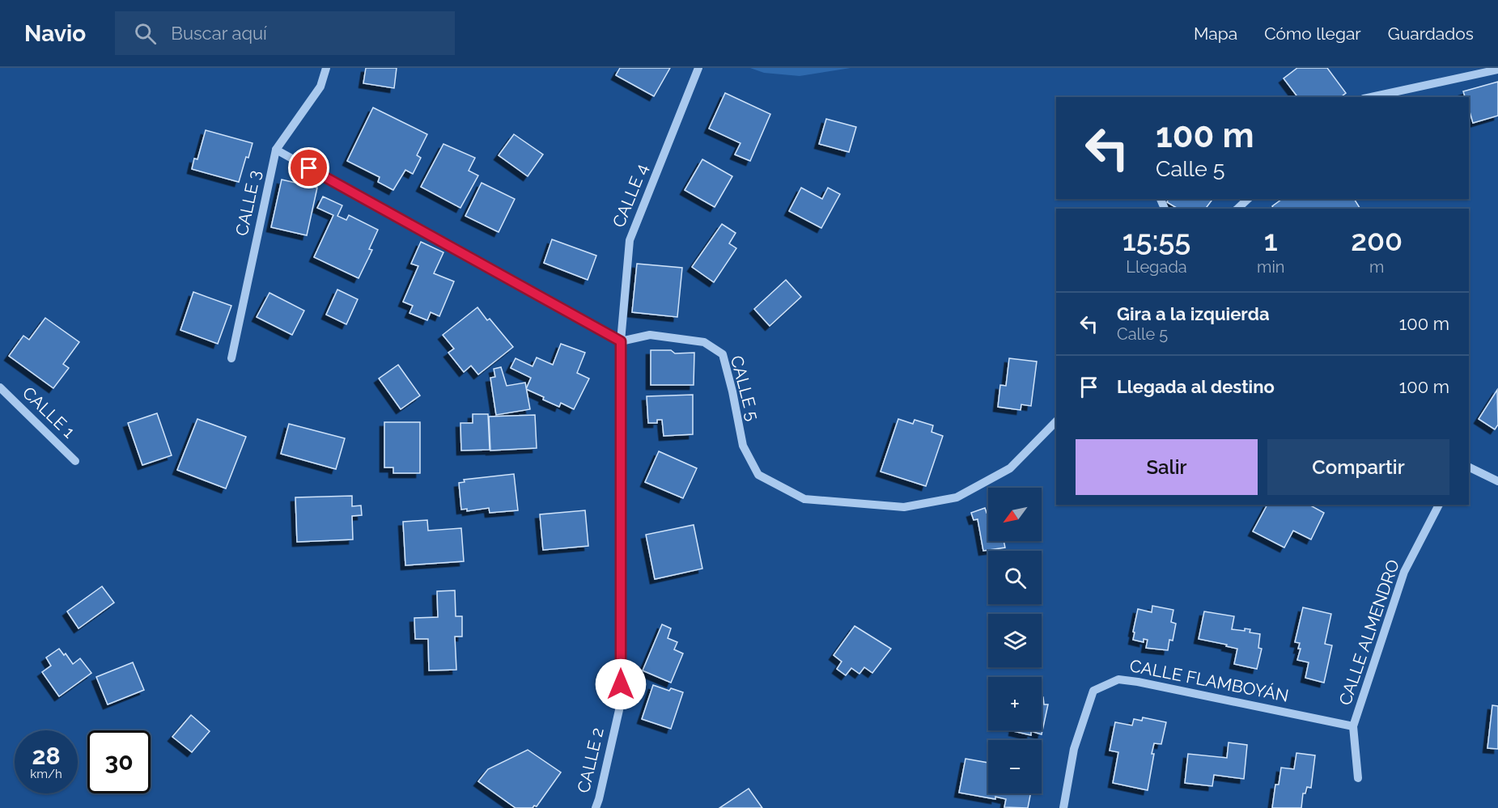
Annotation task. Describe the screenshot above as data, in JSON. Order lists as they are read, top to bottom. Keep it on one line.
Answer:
{"streets":{"street":["CALLE 4","CALLE 3","CALLE 5","CALLE 1","CALLE ALMENDRO","CALLE FLAMBOYÁN","CALLE 2"]},"crossings":[["CALLE 4","CALLE 5"],["CALLE 4","CALLE 2"],["CALLE 5","CALLE 2"],["CALLE ALMENDRO","CALLE FLAMBOYÁN"]],"north":"bottom left","page":{"header":"Navio","search":"Buscar aquí","nav":["Mapa","Cómo llegar","Guardados"],"turn":["100 m","Calle 5"],"eta":["15:55","Llegada","1","min","200","m"],"list":[{"name":"Gira a la izquierda","note":"Calle 5","value":"100 m"},{"name":"Llegada al destino","value":"100 m"}],"buttons":["Salir","Compartir"],"map_buttons":["+","−"],"speed":"28 km/h","limit":"30"}}
